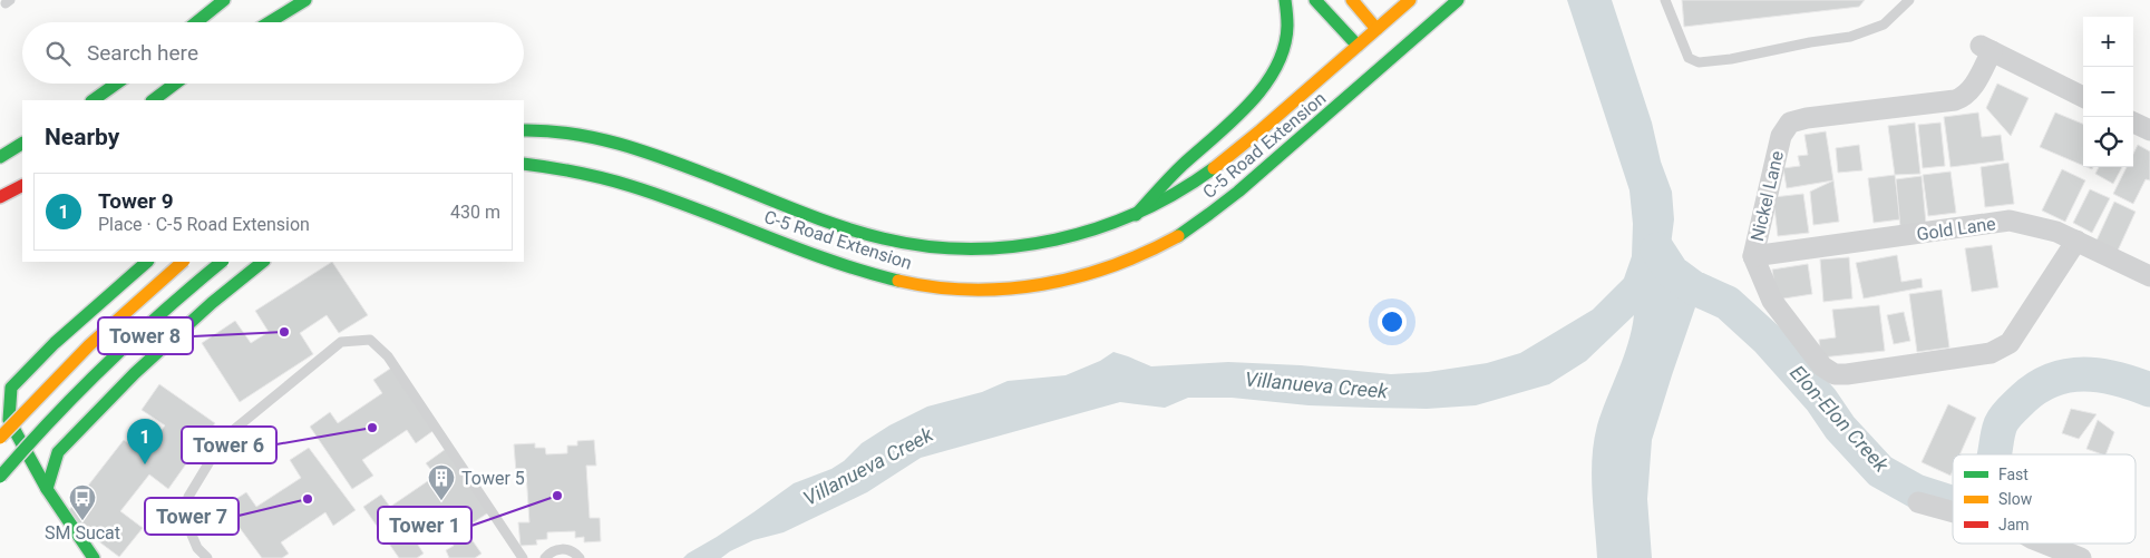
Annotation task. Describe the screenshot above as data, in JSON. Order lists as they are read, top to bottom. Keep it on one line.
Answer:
{"streets":{"main road":["C-5 Road Extension"],"street":["Nickel Lane","Gold Lane"]},"crossings":[["Nickel Lane","Gold Lane"]],"water":["Villanueva Creek","Elon-Elon Creek"],"places":{"other":["Tower 8","Tower 6","Tower 1","Tower 7"],"building":["Tower 5"],"bus stop":["SM Sucat"]},"legend":["Fast","Slow","Jam"],"page":{"map_buttons":["+","−"],"search":"Search here","heading":"Nearby","list":[{"mark":"1","name":"Tower 9","note":"Place · C-5 Road Extension","value":"430 m"}],"pins":"1"}}
